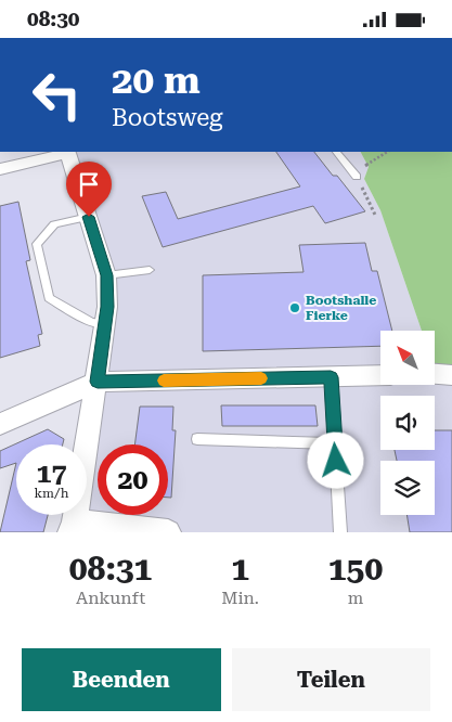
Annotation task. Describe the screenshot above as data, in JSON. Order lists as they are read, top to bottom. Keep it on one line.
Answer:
{"places":["Bootshalle Fierke"],"north":"top left","page":{"status":"08:30","turn":["20 m","Bootsweg"],"speed":"17 km/h","limit":"20","eta":["08:31","Ankunft","1","Min.","150","m"],"buttons":["Beenden","Teilen"]}}
